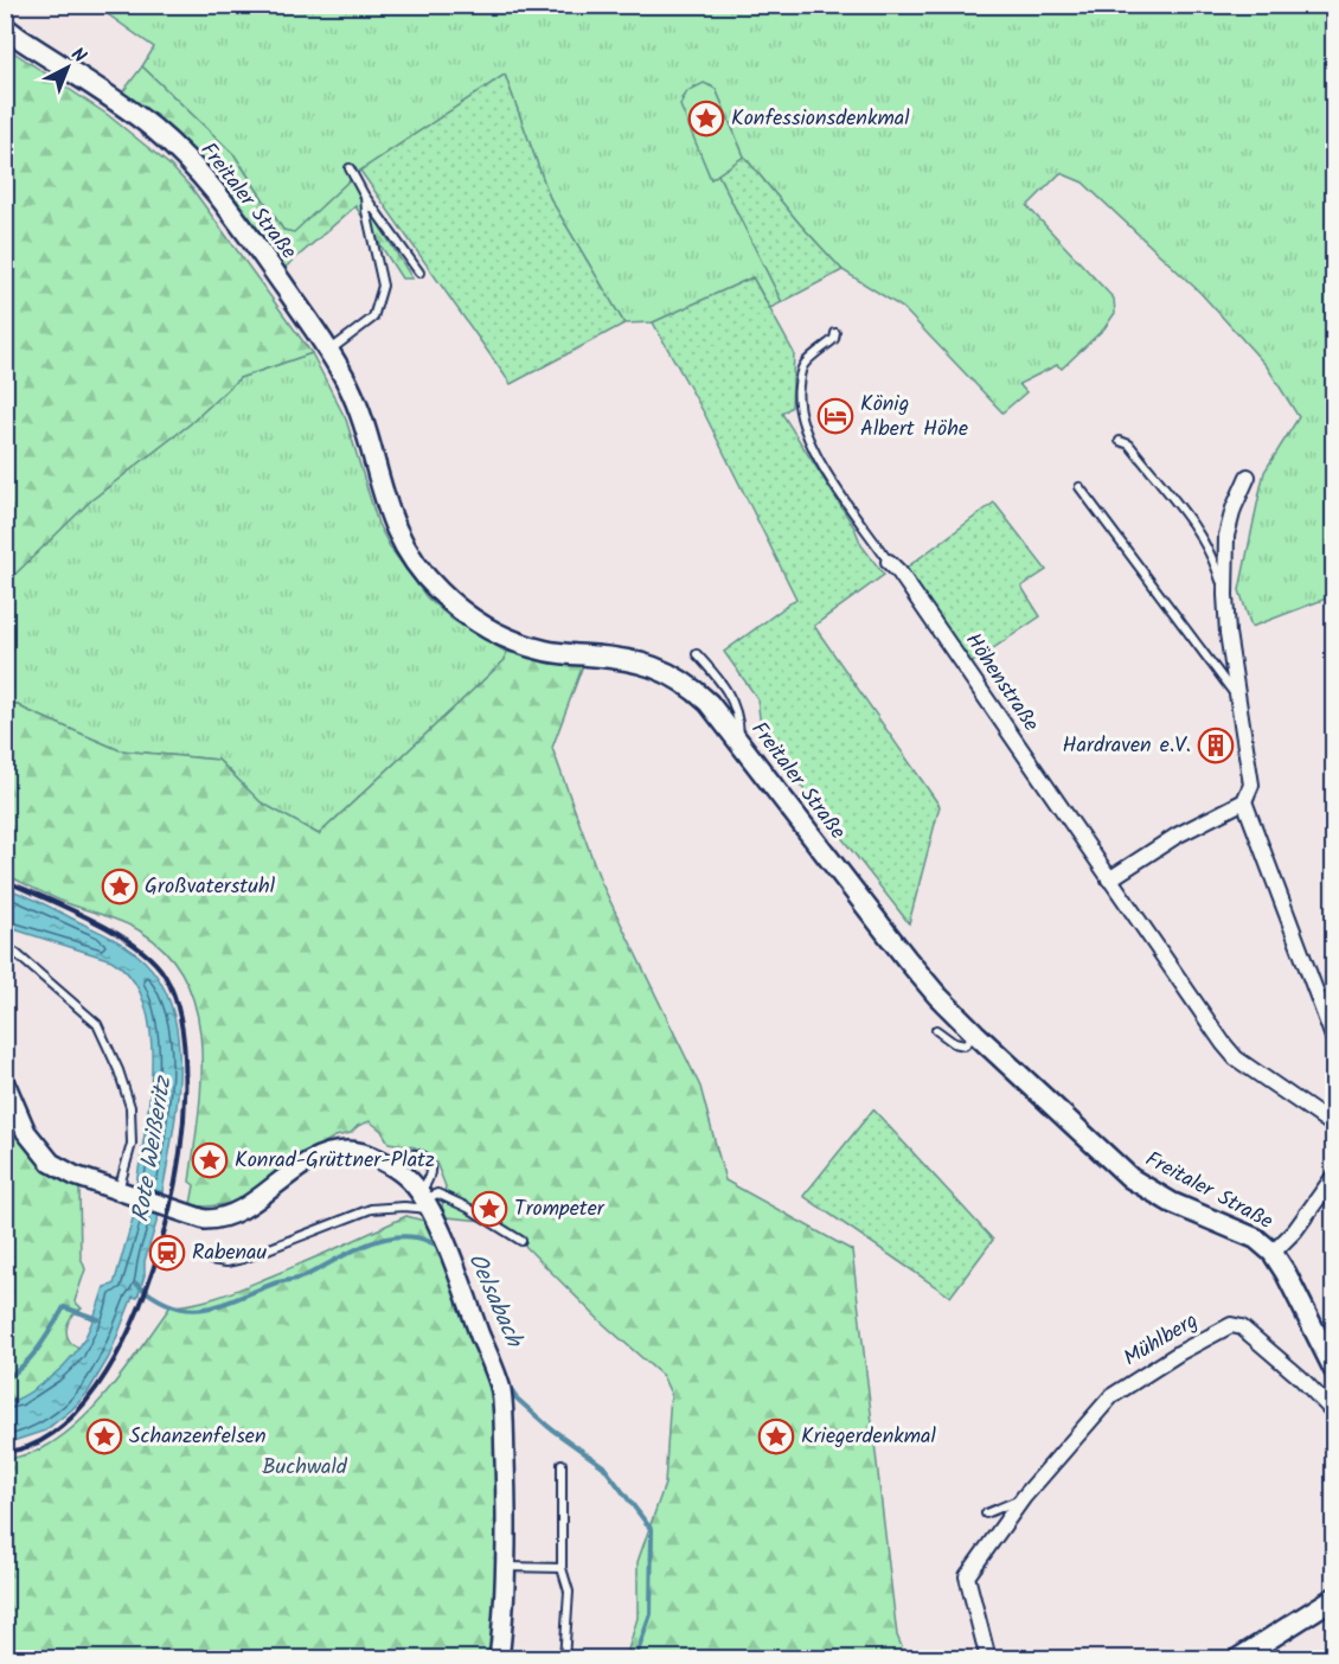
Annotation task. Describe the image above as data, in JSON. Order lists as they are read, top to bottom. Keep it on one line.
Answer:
{"streets":{"main road":["Freitaler Straße"],"street":["Höhenstraße","Mühlberg"]},"water":["Rote Weißeritz","Oelsabach"],"parks":["Buchwald"],"places":{"place":["Konfessionsdenkmal","Großvaterstuhl","Konrad-Grüttner-Platz","Trompeter","Schanzenfelsen","Kriegerdenkmal"],"hotel":["König Albert Höhe"],"building":["Hardraven e.V."],"station":["Rabenau"]},"north":"top right"}
